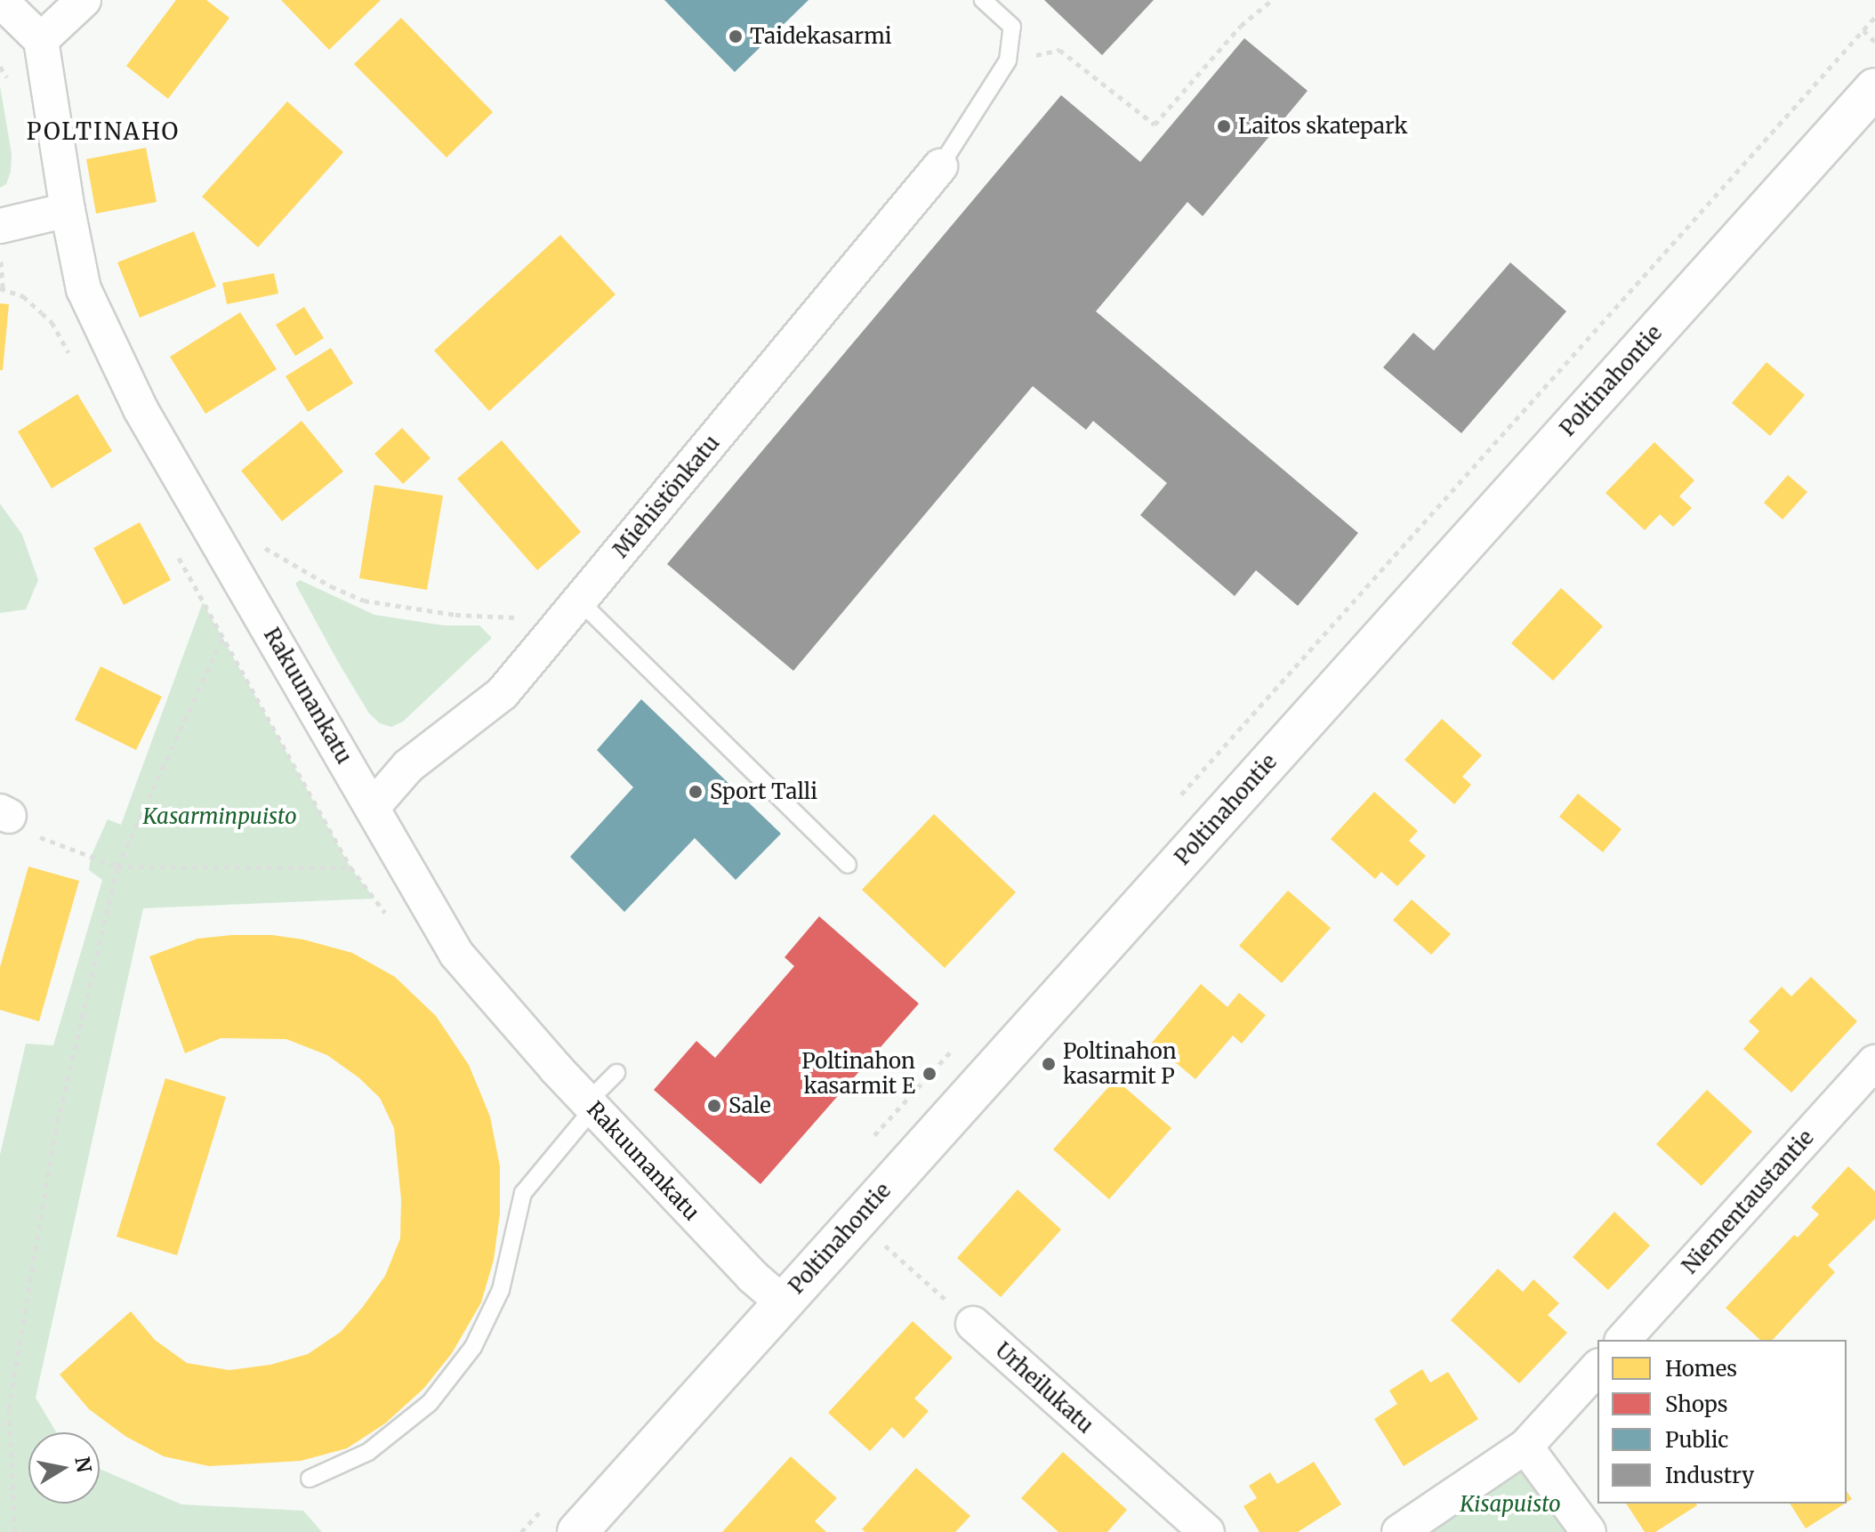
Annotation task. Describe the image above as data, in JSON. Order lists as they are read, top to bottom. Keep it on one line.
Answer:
{"streets":{"main road":["Poltinahontie"],"street":["Miehistönkatu","Rakuunankatu","Niementaustantie","Urheilukatu"]},"crossings":[["Poltinahontie","Rakuunankatu"],["Miehistönkatu","Rakuunankatu"]],"districts":["POLTINAHO"],"parks":["Kasarminpuisto","Kisapuisto"],"places":["Taidekasarmi","Laitos skatepark","Sport Talli","Poltinahon kasarmit P","Poltinahon kasarmit E","Sale"],"legend":["Homes","Shops","Public","Industry"],"north":"right"}
